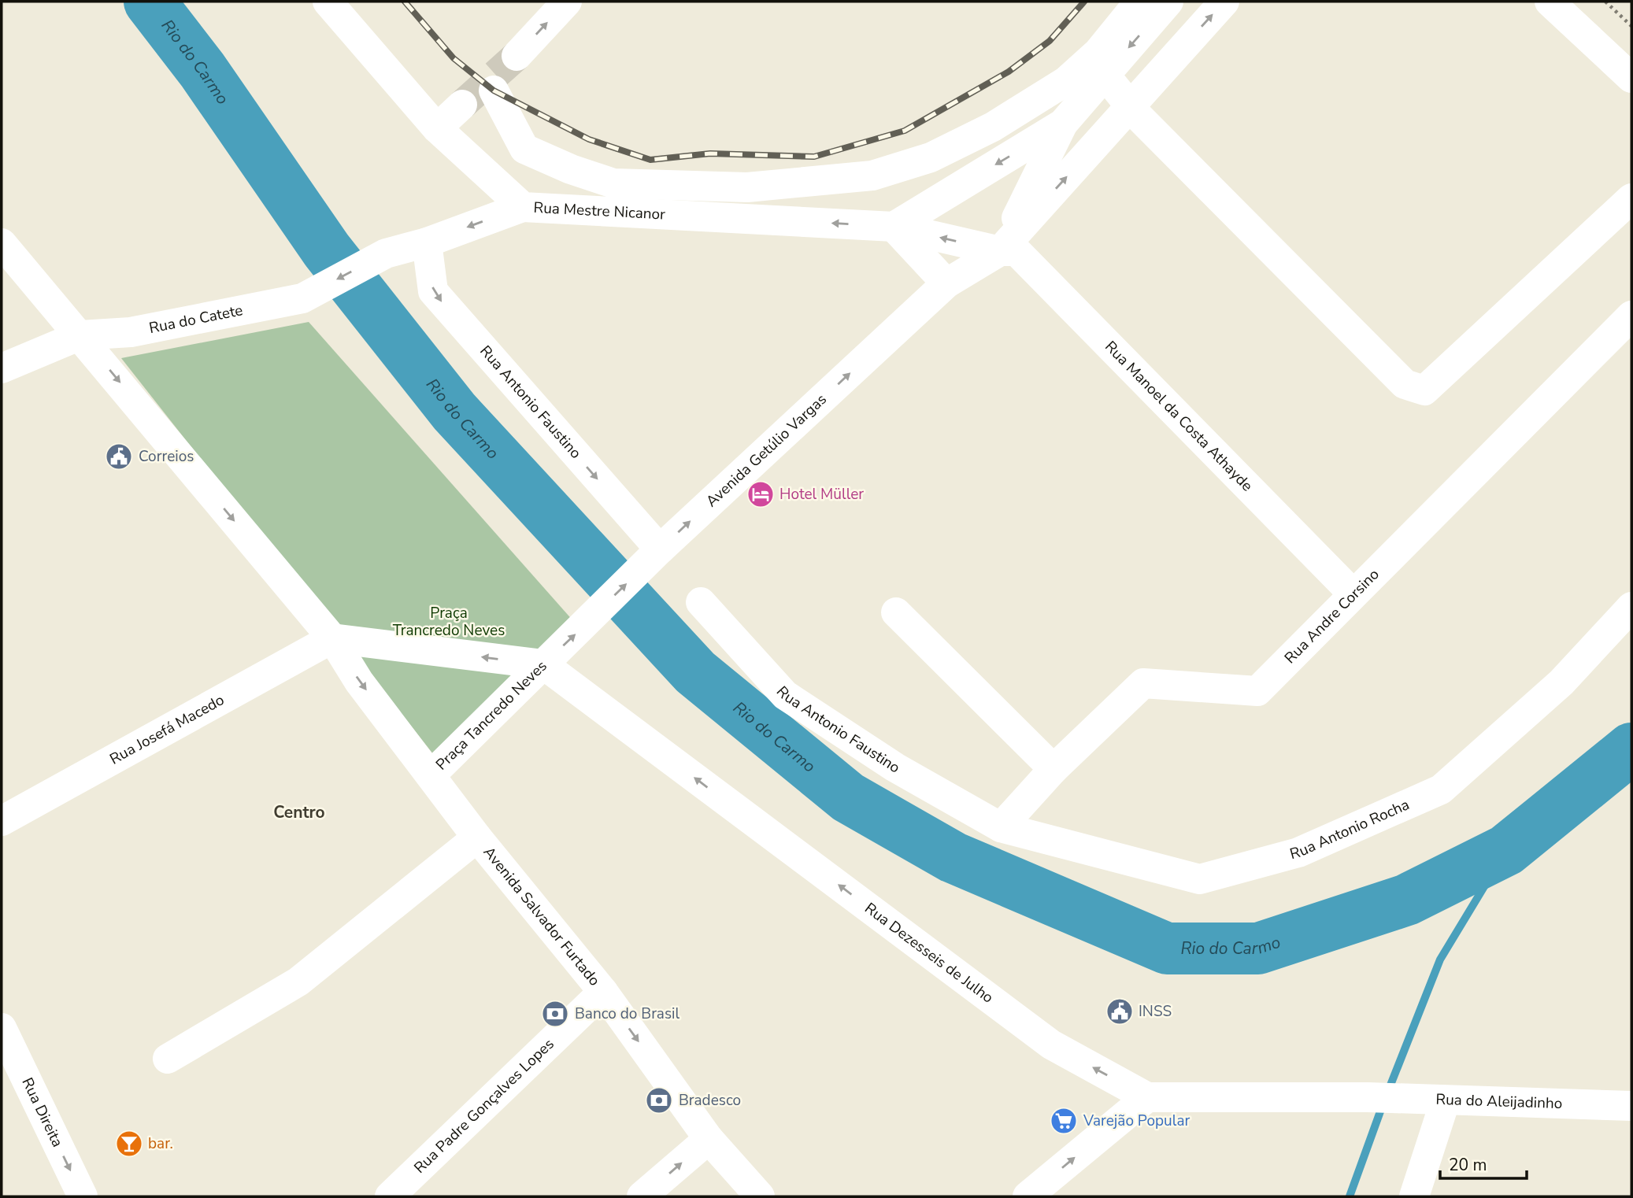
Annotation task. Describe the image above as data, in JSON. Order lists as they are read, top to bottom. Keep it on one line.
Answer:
{"streets":{"street":["Rua Mestre Nicanor","Rua do Catete","Rua Antonio Faustino","Rua Manoel da Costa Athayde","Avenida Getúlio Vargas","Rua Andre Corsino","Praça Tancredo Neves","Rua Josefá Macedo","Rua Antonio Rocha","Avenida Salvador Furtado","Rua Dezesseis de Julho","Rua do Aleijadinho","Rua Padre Gonçalves Lopes","Rua Direita"]},"crossings":[["Rua Mestre Nicanor","Rua do Catete"],["Rua Mestre Nicanor","Rua Manoel da Costa Athayde"],["Rua Mestre Nicanor","Avenida Getúlio Vargas"],["Rua do Catete","Rua Antonio Faustino"],["Rua do Catete","Praça Tancredo Neves"],["Rua Antonio Faustino","Avenida Getúlio Vargas"],["Rua Antonio Faustino","Rua Andre Corsino"],["Rua Antonio Faustino","Rua Antonio Rocha"],["Rua Manoel da Costa Athayde","Avenida Getúlio Vargas"],["Rua Manoel da Costa Athayde","Rua Andre Corsino"],["Avenida Getúlio Vargas","Praça Tancredo Neves"],["Avenida Getúlio Vargas","Rua Dezesseis de Julho"],["Rua Andre Corsino","Rua Antonio Rocha"],["Praça Tancredo Neves","Rua Josefá Macedo"],["Praça Tancredo Neves","Avenida Salvador Furtado"],["Praça Tancredo Neves","Rua Dezesseis de Julho"],["Avenida Salvador Furtado","Rua Padre Gonçalves Lopes"],["Rua Dezesseis de Julho","Rua do Aleijadinho"]],"one_way":["Rua Mestre Nicanor","Rua do Catete","Rua Antonio Faustino","Rua Dezesseis de Julho","Rua Direita"],"districts":["Centro"],"water":["Rio do Carmo"],"parks":["Praça Trancredo Neves"],"places":{"public building":["Correios","INSS"],"hotel":["Hotel Müller"],"bank":["Banco do Brasil","Bradesco"],"supermarket":["Varejão Popular"],"bar":["bar."]},"scale_bar":"20 m"}
